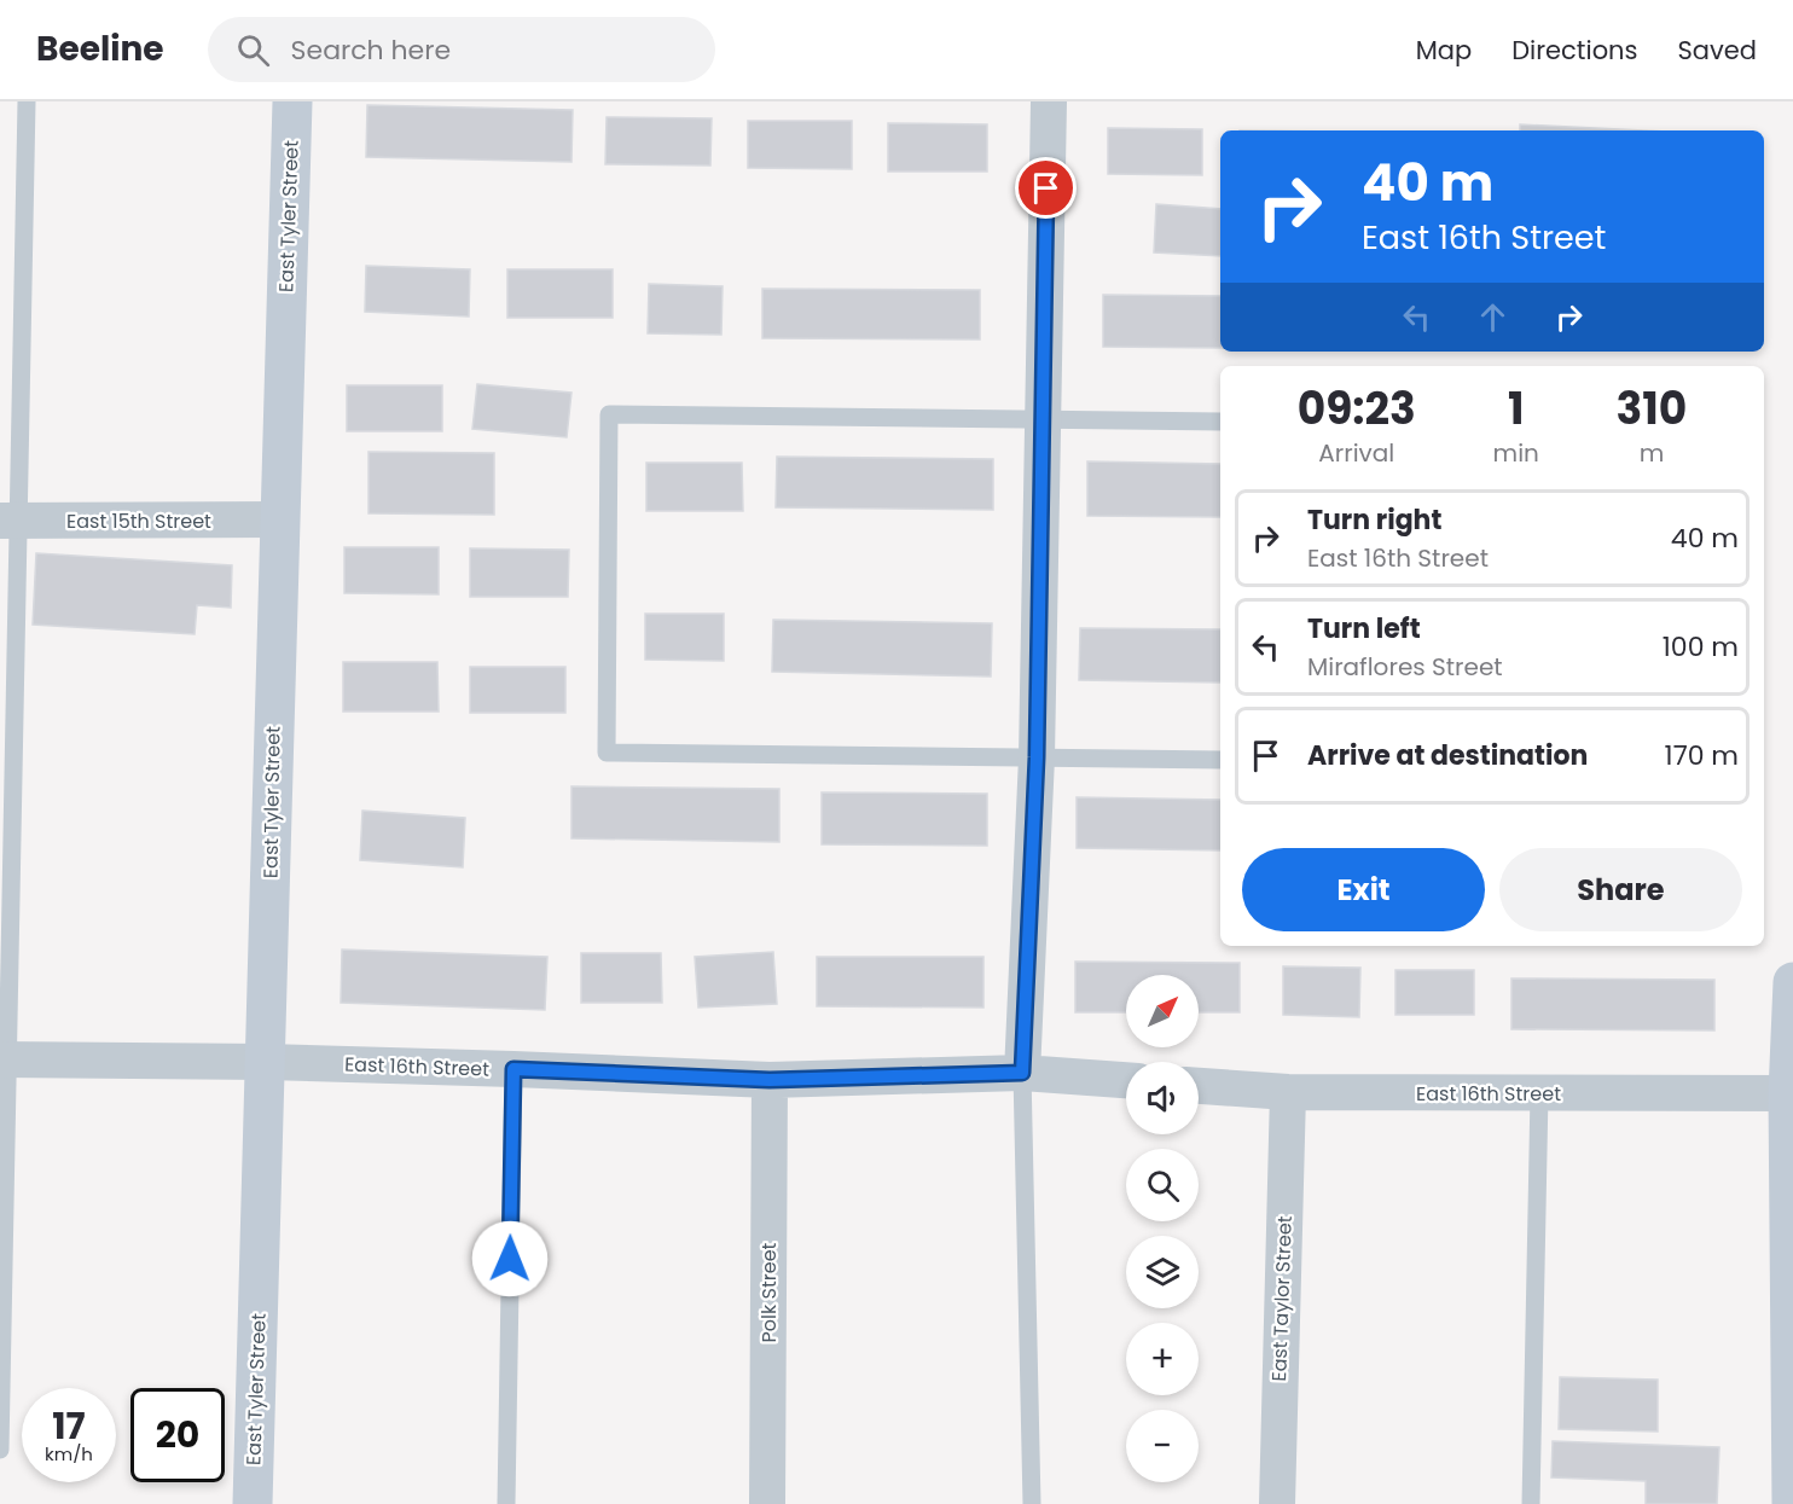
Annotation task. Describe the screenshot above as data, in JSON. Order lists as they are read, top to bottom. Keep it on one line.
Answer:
{"streets":{"street":["East Tyler Street","East 15th Street","East 16th Street","Polk Street","East Taylor Street"]},"crossings":[["East Tyler Street","East 15th Street"],["East Tyler Street","East 16th Street"],["East 16th Street","Polk Street"],["East 16th Street","East Taylor Street"]],"north":"top right","page":{"header":"Beeline","search":"Search here","nav":["Map","Directions","Saved"],"turn":["40 m","East 16th Street"],"eta":["09:23","Arrival","1","min","310","m"],"list":[{"name":"Turn right","note":"East 16th Street","value":"40 m"},{"name":"Turn left","note":"Miraflores Street","value":"100 m"},{"name":"Arrive at destination","value":"170 m"}],"buttons":["Exit","Share"],"map_buttons":["+","−"],"speed":"17 km/h","limit":"20"}}
